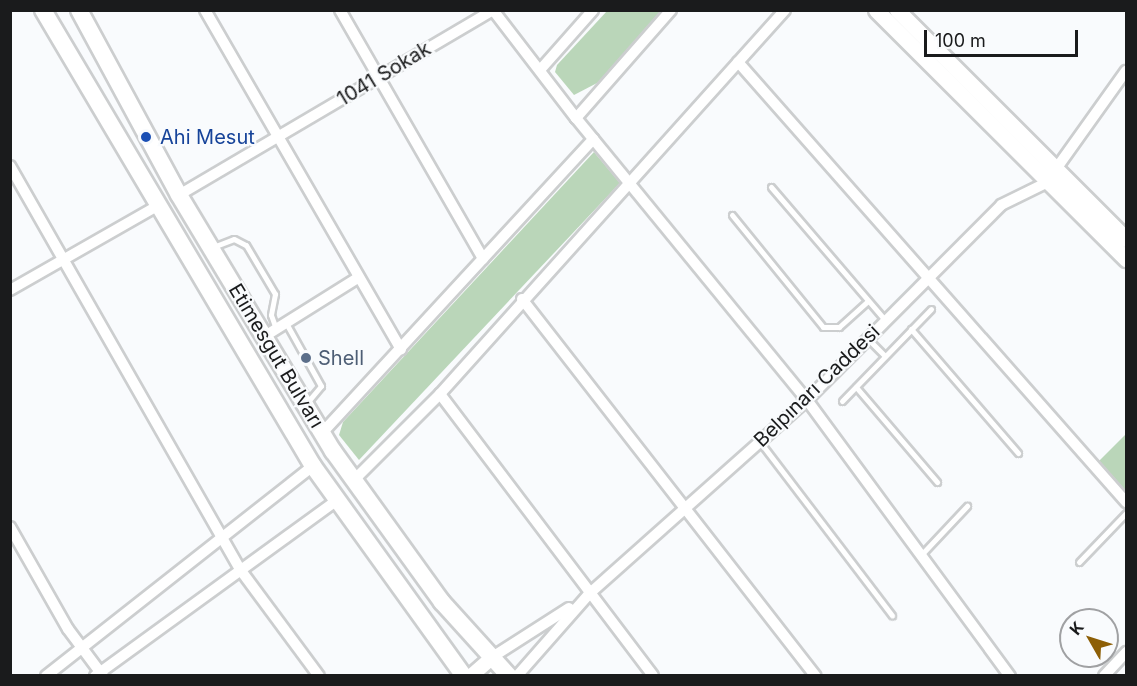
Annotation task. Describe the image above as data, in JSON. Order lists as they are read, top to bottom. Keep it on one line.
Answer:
{"streets":{"main road":["Etimesgut Bulvarı"],"street":["1041 Sokak","Belpınarı Caddesi"]},"crossings":[["1041 Sokak","Etimesgut Bulvarı"],["Etimesgut Bulvarı","Belpınarı Caddesi"]],"places":["Ahi Mesut","Shell"],"scale_bar":"100 m","north":"top left"}
